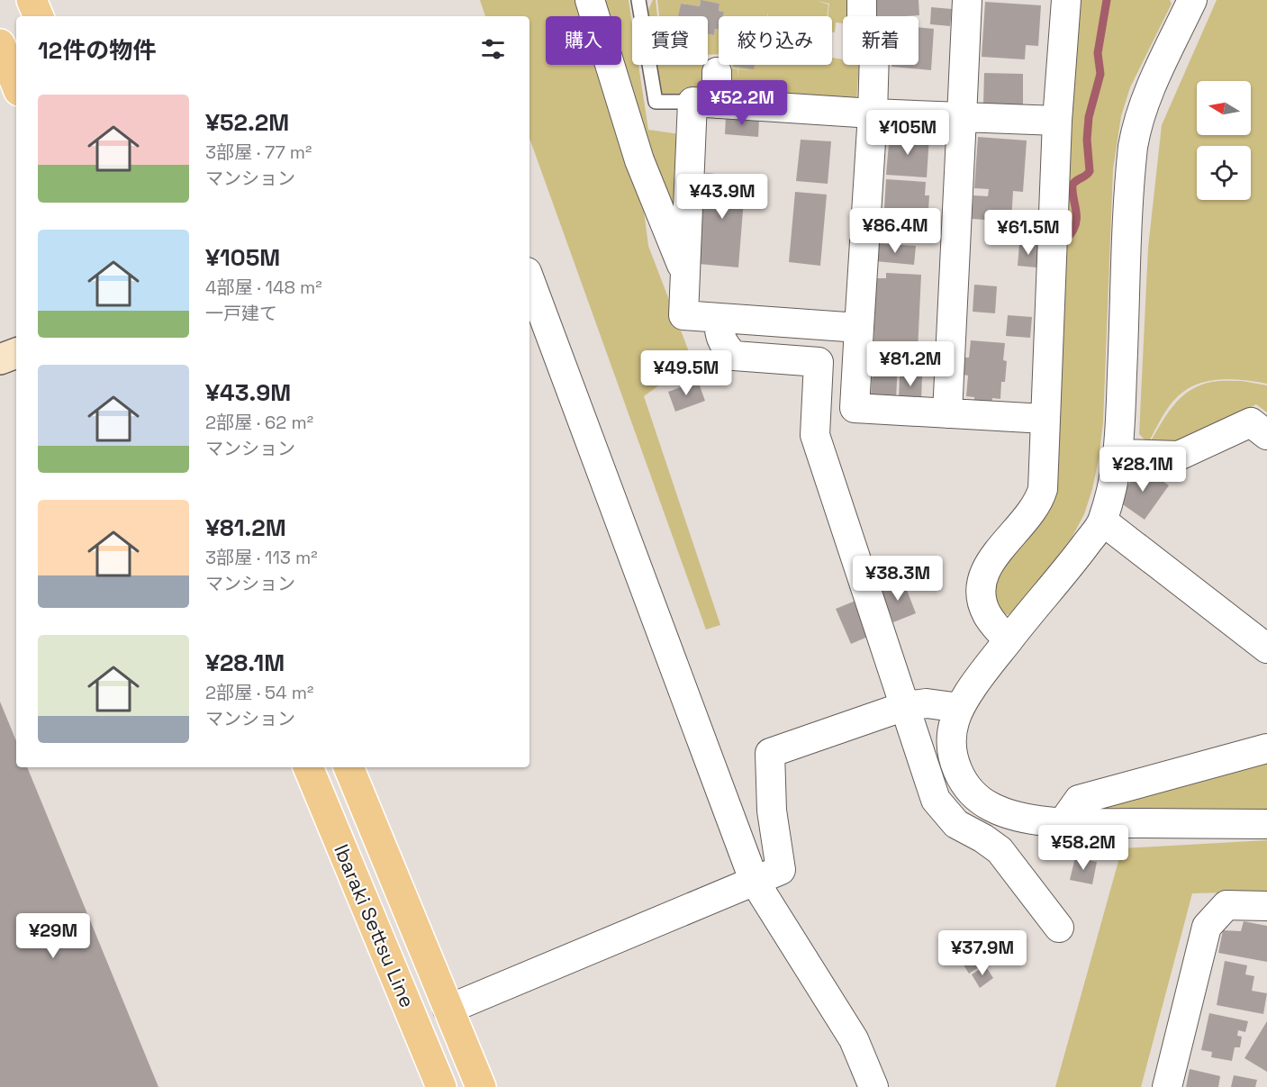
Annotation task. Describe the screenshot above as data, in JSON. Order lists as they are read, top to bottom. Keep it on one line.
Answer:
{"streets":{"main road":["Ibaraki Settsu Line"]},"north":"left","page":{"chip":["購入","賃貸","絞り込み","新着"],"heading":"12件の物件","price":["¥52.2M","¥105M","¥43.9M","¥86.4M","¥61.5M","¥81.2M","¥49.5M","¥28.1M","¥38.3M","¥58.2M","¥29M","¥37.9M"],"list":[{"name":"¥52.2M","note":"3部屋 · 77 m² · マンション"},{"name":"¥105M","note":"4部屋 · 148 m² · 一戸建て"},{"name":"¥43.9M","note":"2部屋 · 62 m² · マンション"},{"name":"¥81.2M","note":"3部屋 · 113 m² · マンション"},{"name":"¥28.1M","note":"2部屋 · 54 m² · マンション"}]}}
